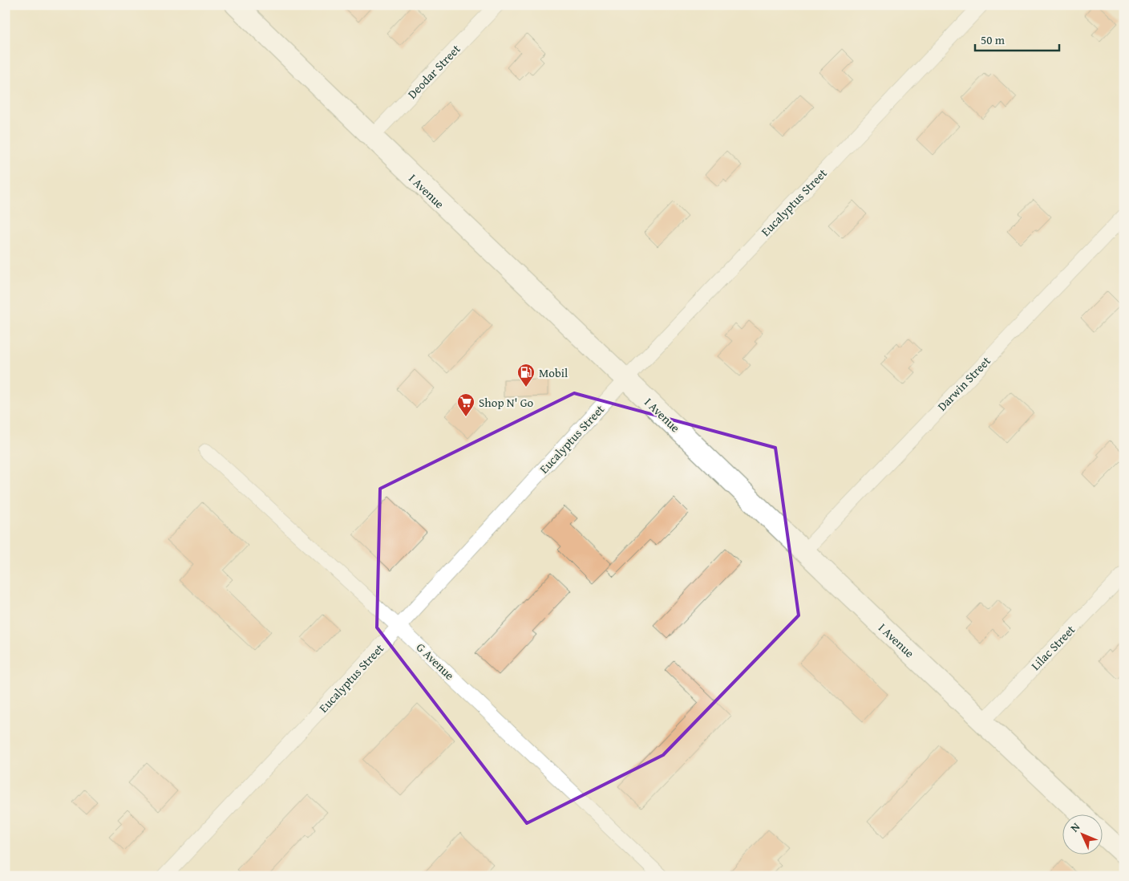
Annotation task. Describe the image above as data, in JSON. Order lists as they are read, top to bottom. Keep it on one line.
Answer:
{"streets":{"main road":["I Avenue"],"street":["Deodar Street","Eucalyptus Street","Darwin Street","Lilac Street","G Avenue"]},"crossings":[["Deodar Street","I Avenue"],["I Avenue","Eucalyptus Street"],["I Avenue","Darwin Street"],["I Avenue","Lilac Street"],["Eucalyptus Street","G Avenue"]],"places":{"fuel station":["Mobil"],"supermarket":["Shop N' Go"]},"scale_bar":"50 m","north":"top left"}
